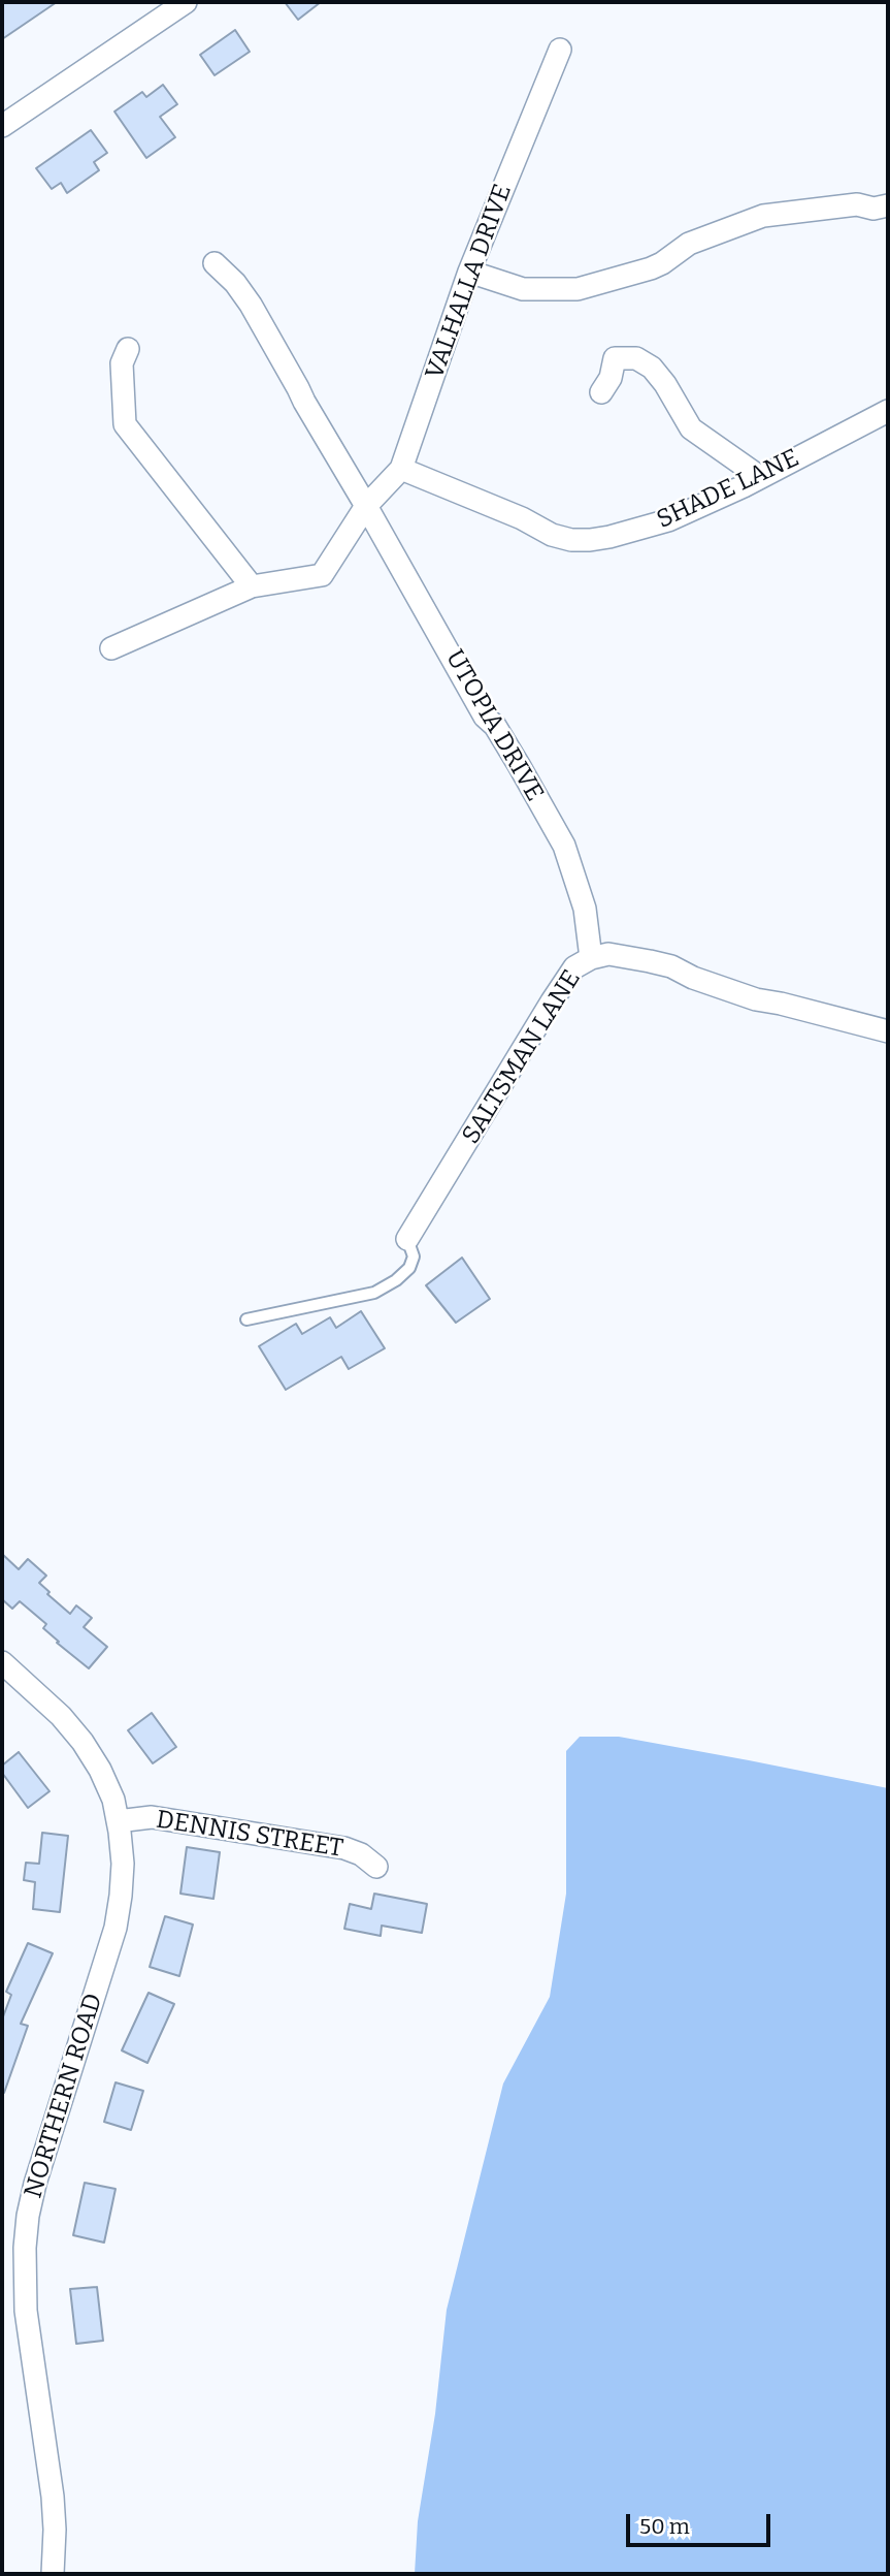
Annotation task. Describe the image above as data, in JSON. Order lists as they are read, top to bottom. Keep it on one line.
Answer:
{"streets":{"street":["VALHALLA DRIVE","SHADE LANE","UTOPIA DRIVE","SALTSMAN LANE","DENNIS STREET","NORTHERN ROAD"]},"crossings":[["VALHALLA DRIVE","SHADE LANE"],["VALHALLA DRIVE","UTOPIA DRIVE"],["UTOPIA DRIVE","SALTSMAN LANE"],["DENNIS STREET","NORTHERN ROAD"]],"scale_bar":"50 m"}
